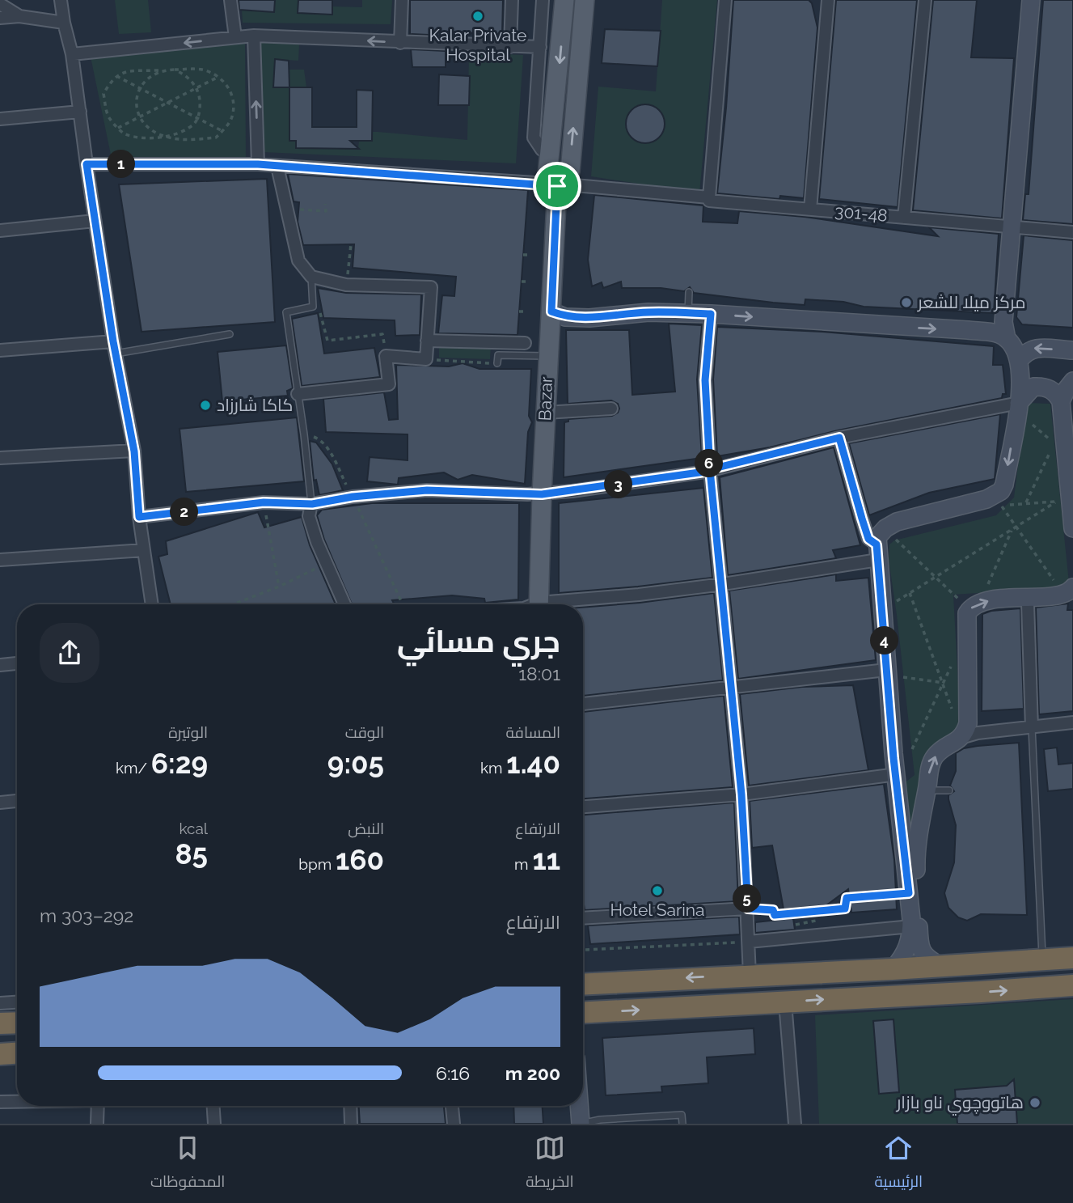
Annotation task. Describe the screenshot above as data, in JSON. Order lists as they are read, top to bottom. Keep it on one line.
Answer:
{"streets":{"main road":["Bazar"],"street":["301-48"]},"crossings":[["301-48","Bazar"]],"places":["Kalar Private Hospital","مركز ميلا للشعر","كاكا شارزاد","Hotel Sarina","هاتووچوي ناو بازار"],"page":{"pins":["1","6","3","2","4","5"],"heading":["جري مسائي","18:01"],"stats":[["المسافة","1.40 km"],["الوقت","9:05"],["الوتيرة","6:29 /km"],["الارتفاع","11 m"],["النبض","160 bpm"],["kcal","85"]],"chart":["الارتفاع","292–303 m"],"list":[{"name":"200 m","note":"6:16"}],"tabs":["الرئيسية","الخريطة","المحفوظات"]}}
